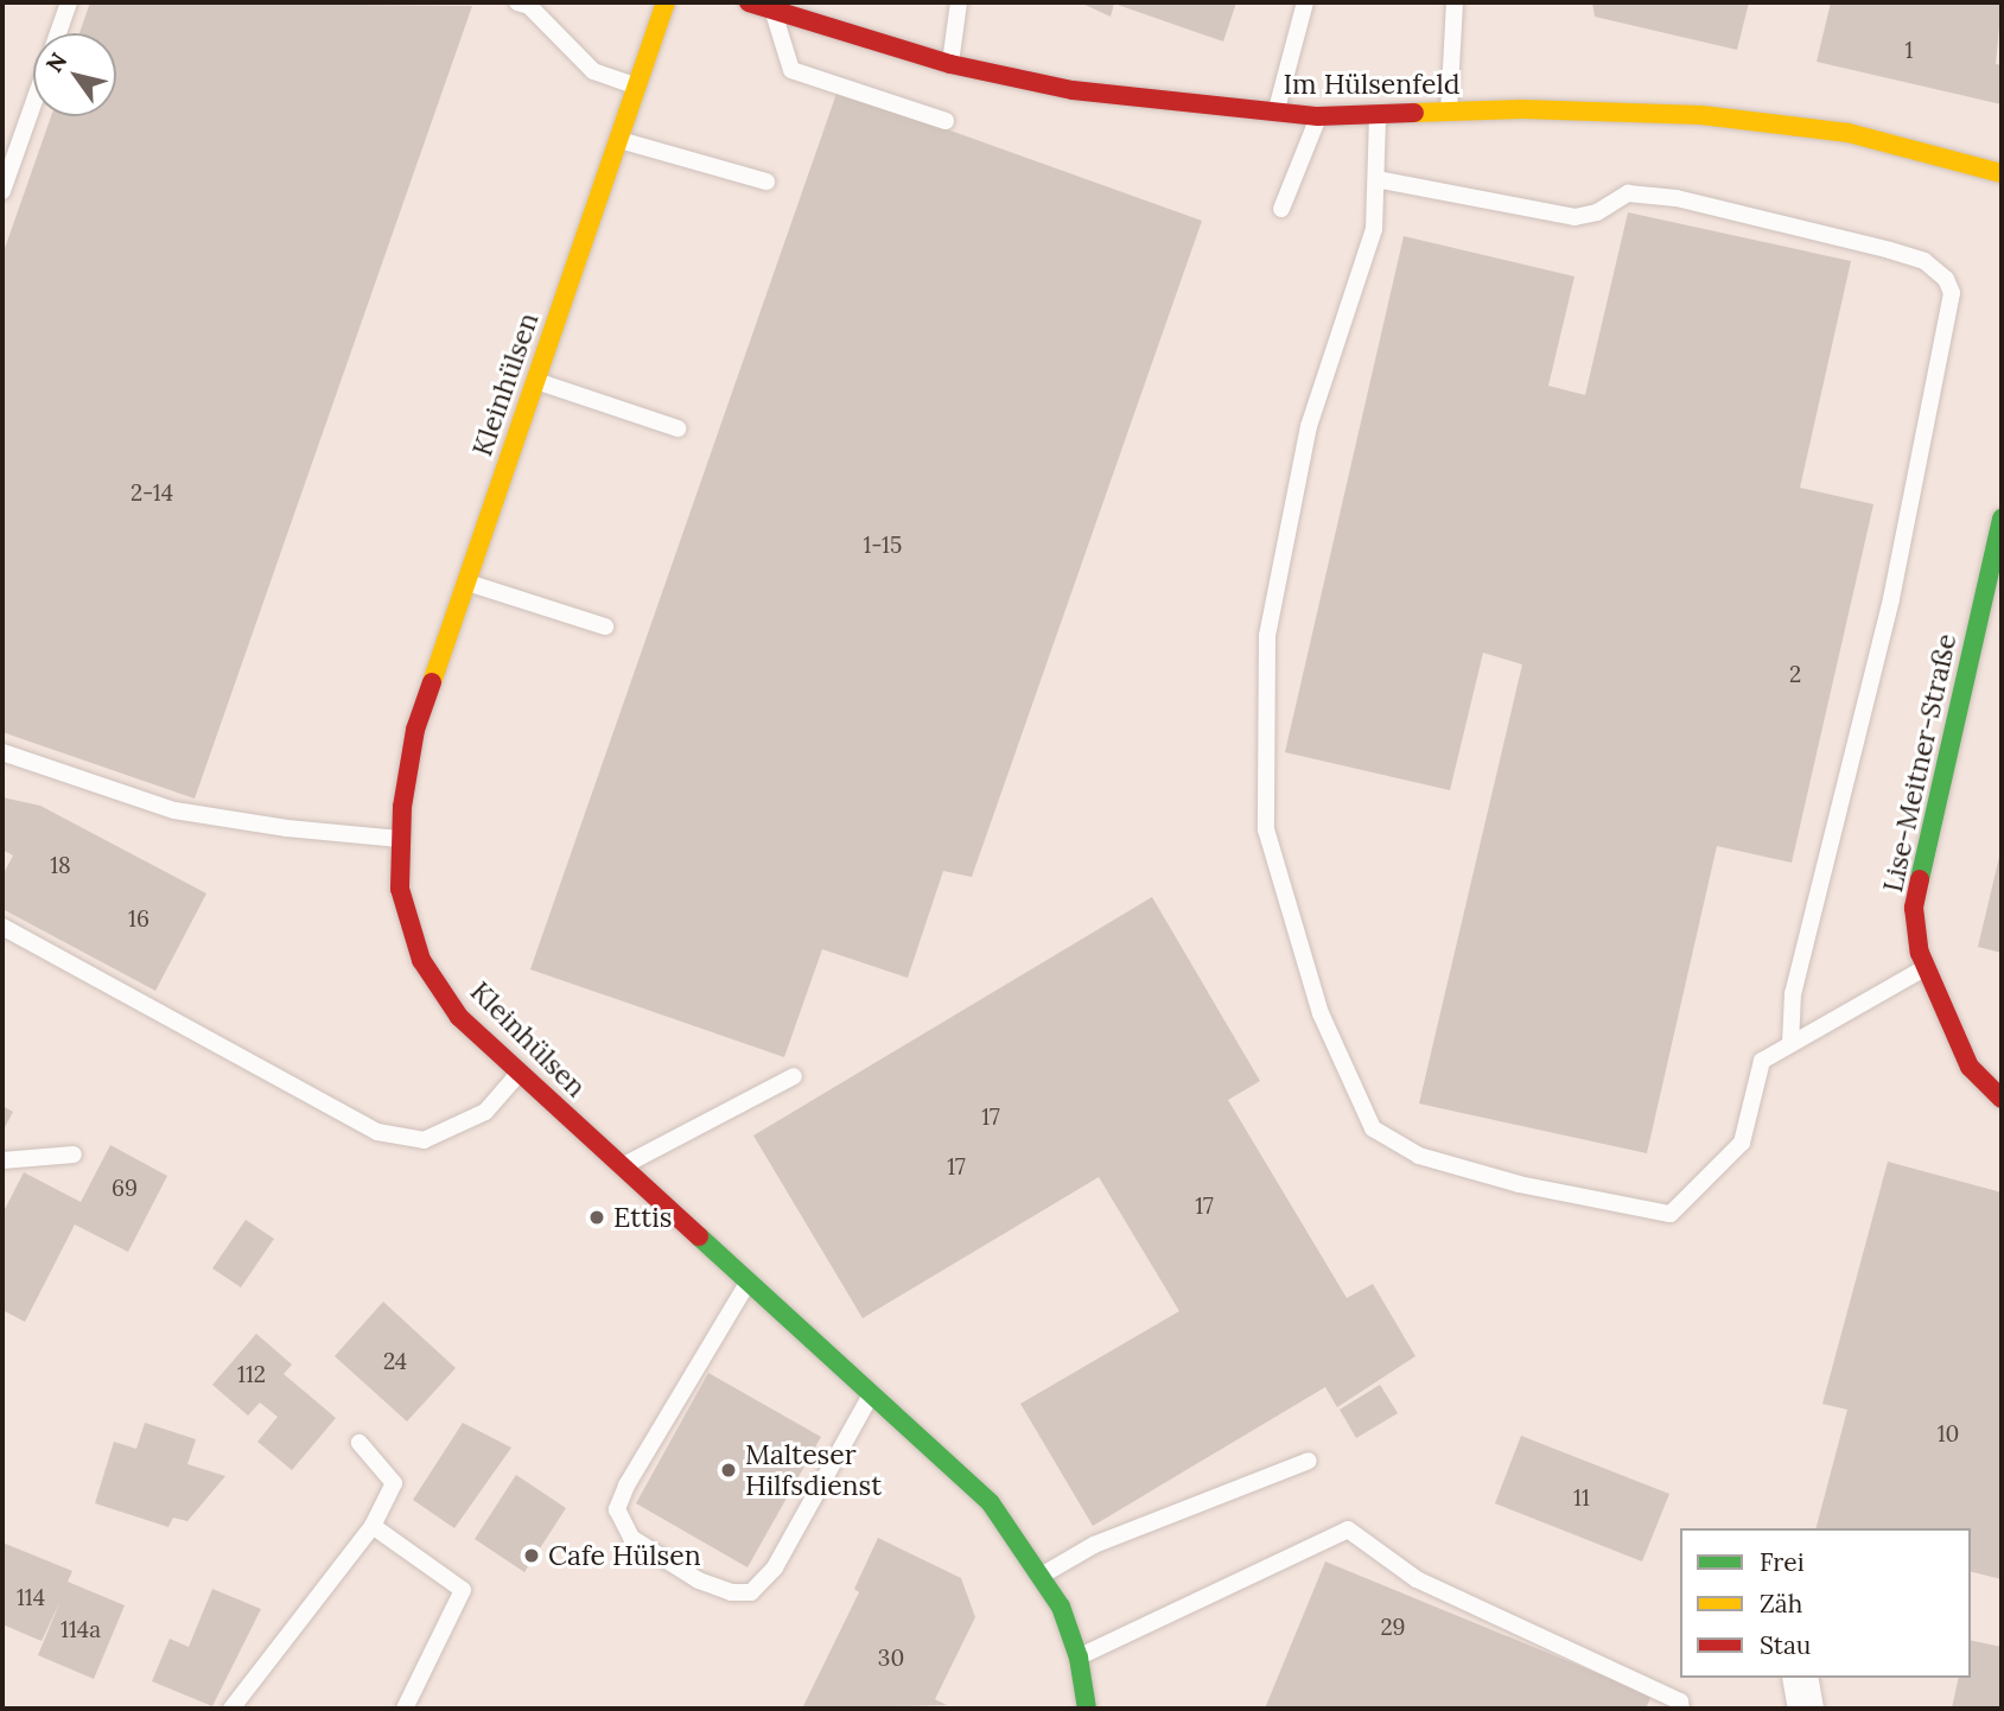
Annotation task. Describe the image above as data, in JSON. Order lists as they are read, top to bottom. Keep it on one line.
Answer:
{"streets":{"street":["Im Hülsenfeld","Kleinhülsen","Lise-Meitner-Straße"]},"places":["Ettis","Malteser Hilfsdienst","Cafe Hülsen"],"house_numbers":["1","2-14","1-15","2","18","16","17","17","69","17","24","112","10","11","114","29","114a","30"],"legend":["Frei","Zäh","Stau"],"north":"top left"}
